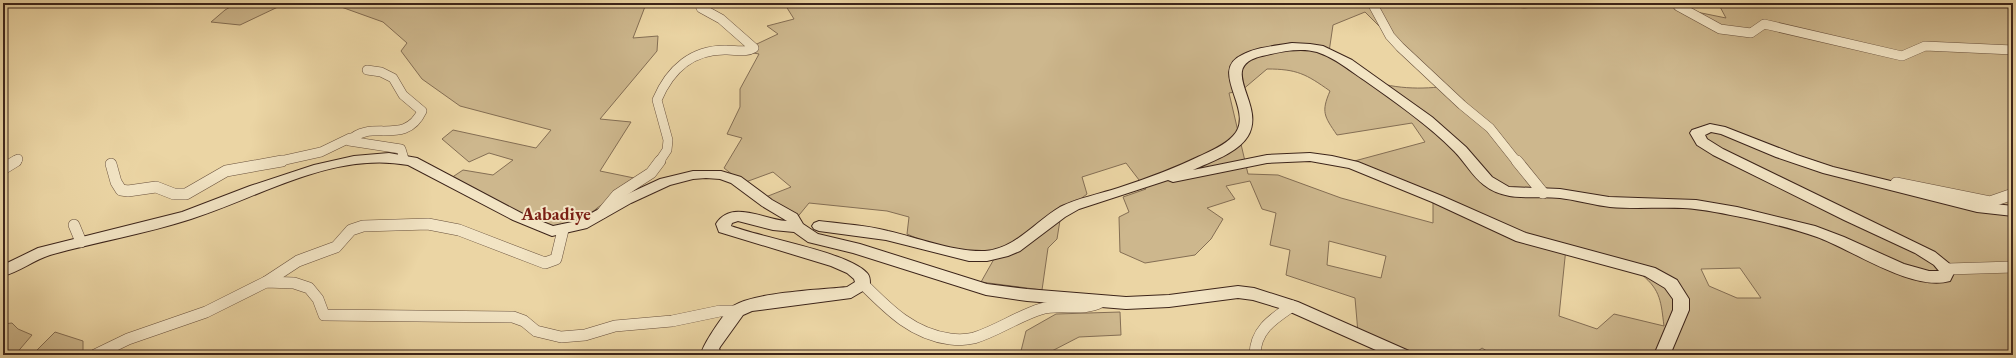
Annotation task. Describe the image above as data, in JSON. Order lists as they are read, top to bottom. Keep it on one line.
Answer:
{"districts":["Aabadiye"]}
